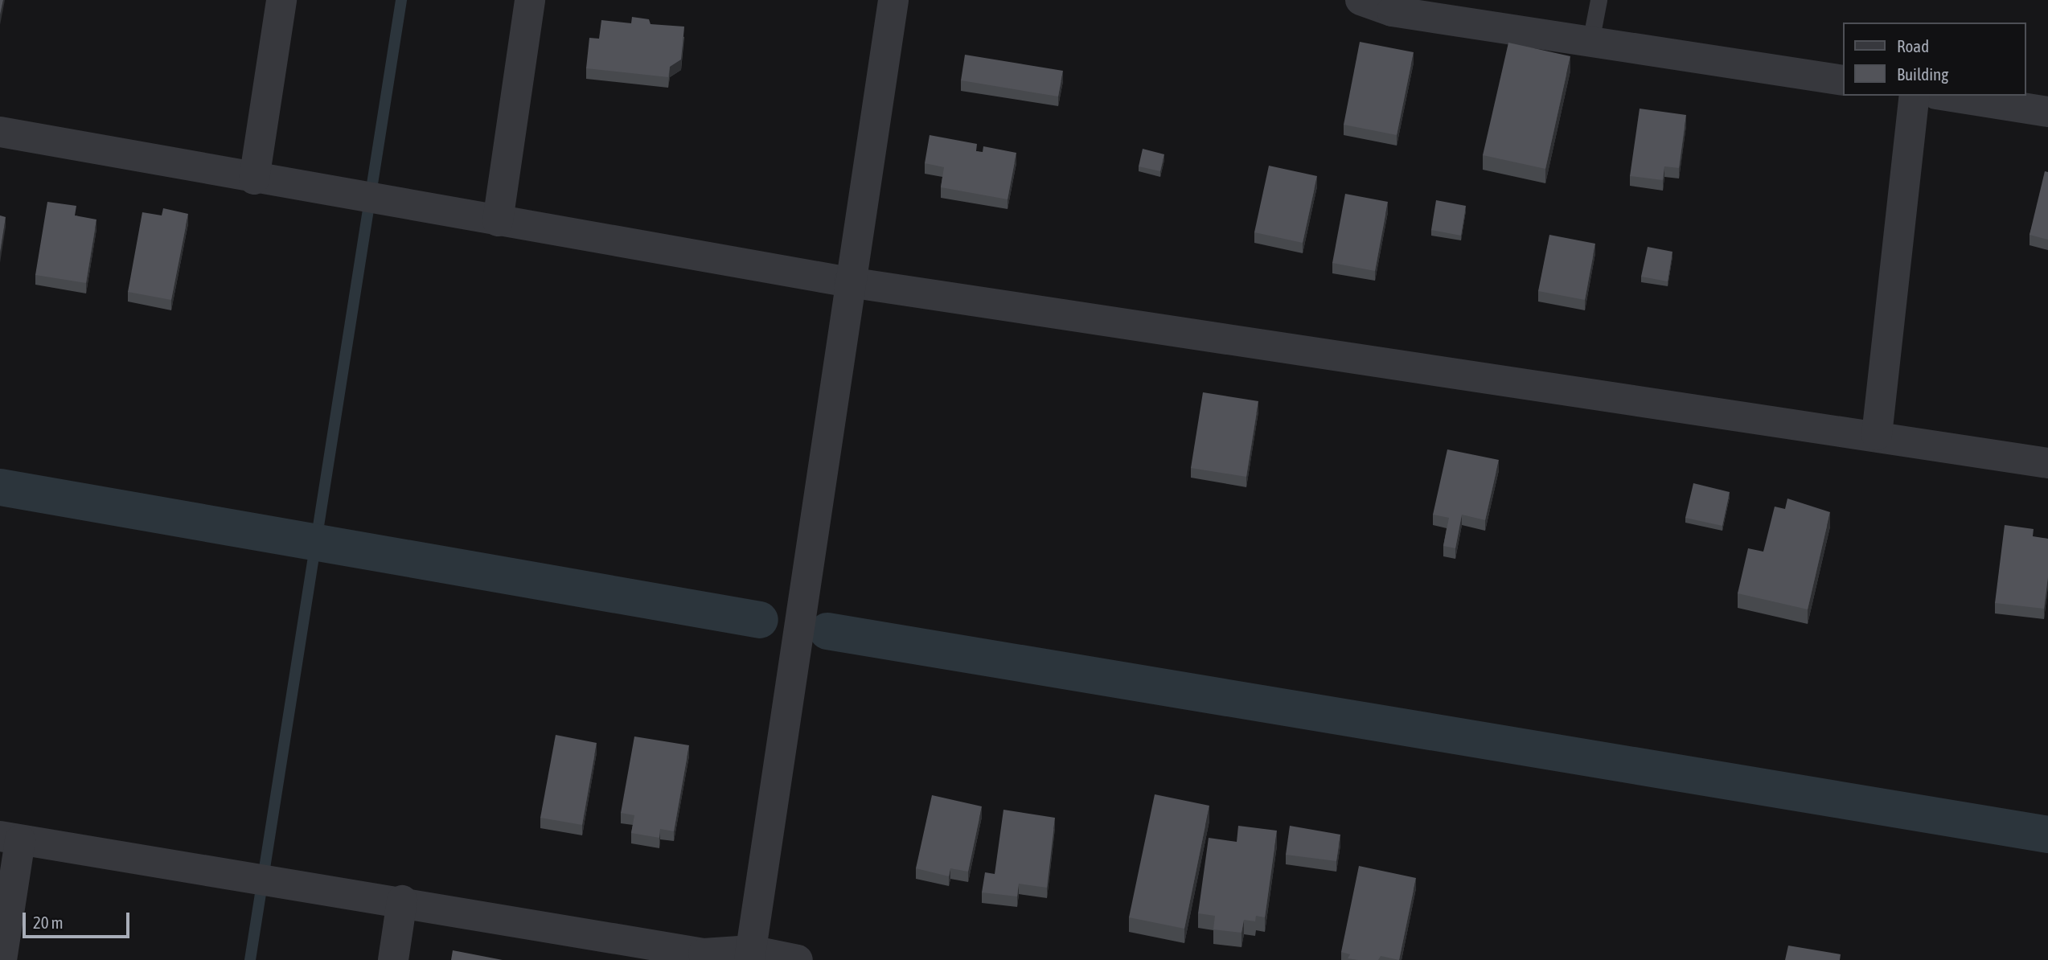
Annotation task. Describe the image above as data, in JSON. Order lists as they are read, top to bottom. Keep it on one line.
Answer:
{"legend":["Road","Building"],"scale_bar":"20 m"}
